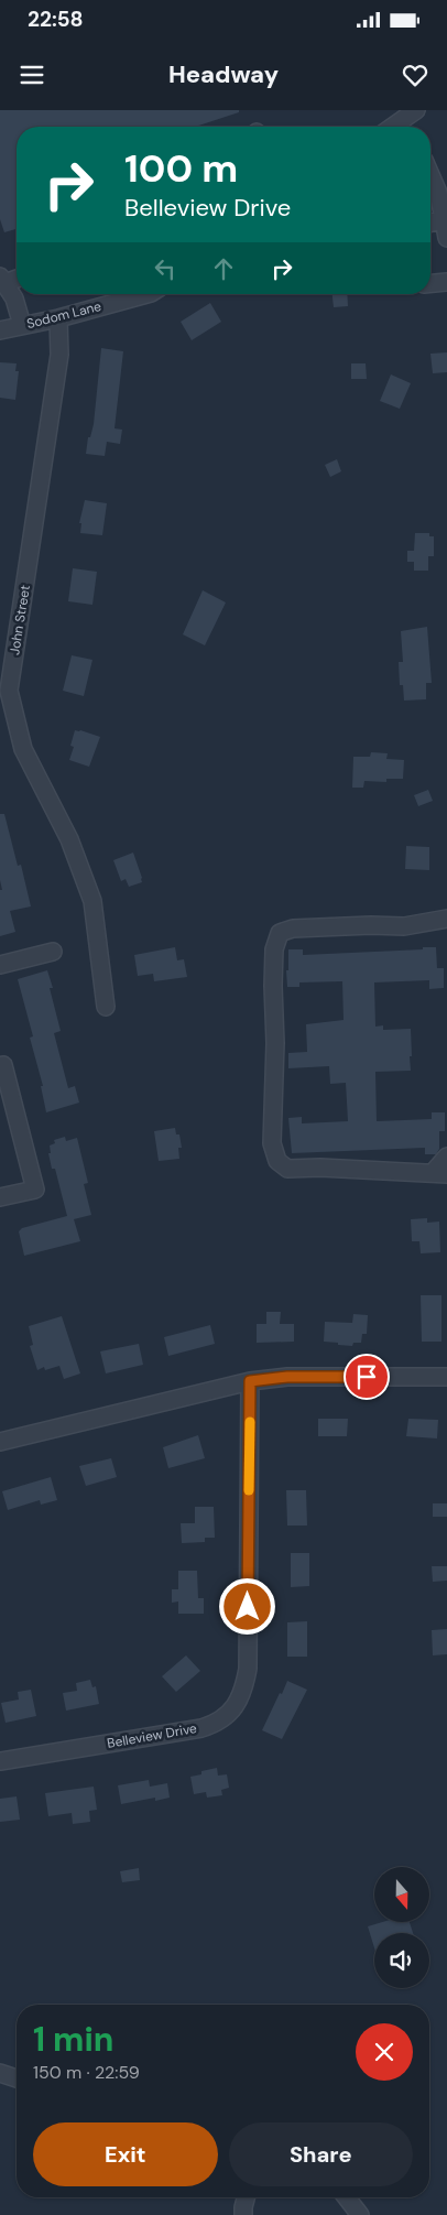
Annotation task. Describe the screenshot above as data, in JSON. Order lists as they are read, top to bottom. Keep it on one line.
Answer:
{"streets":{"street":["Sodom Lane","John Street","Belleview Drive"]},"crossings":[["Sodom Lane","John Street"]],"north":"bottom","page":{"status":"22:58","header":"Headway","turn":["100 m","Belleview Drive"],"heading":["1 min","150 m · 22:59"],"buttons":["Exit","Share"]}}
